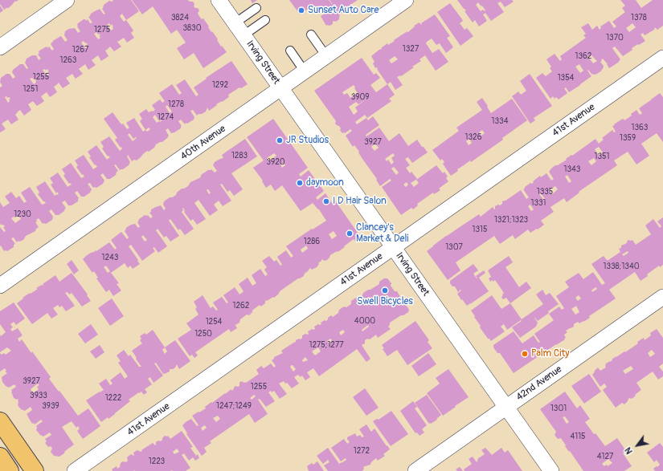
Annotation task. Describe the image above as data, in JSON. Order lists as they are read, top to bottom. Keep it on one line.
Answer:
{"streets":{"street":["Irving Street","41st Avenue","40th Avenue","42nd Avenue"]},"crossings":[["Irving Street","41st Avenue"],["Irving Street","40th Avenue"],["Irving Street","42nd Avenue"]],"places":["Sunset Auto Care","JR Studios","daymoon","I D Hair Salon","Clancey's Market & Deli","Swell Bicycles","Palm City"],"house_numbers":["3824","1378","3830","1275","1370","1327","1267","1362","1263","1255","1354","1292","1251","3909","1278","1274","1334","1363","1326","1359","3927","1283","1351","3920","1343","1335","1331","1230","1321;1323","1315","1286","1307","1243","1338;1340","1262","4000","1254","1250","1275;1277","3927","1255","3933","1222","3939","1247;1249","1301","4115","1272","4127","1223"],"north":"bottom left"}
